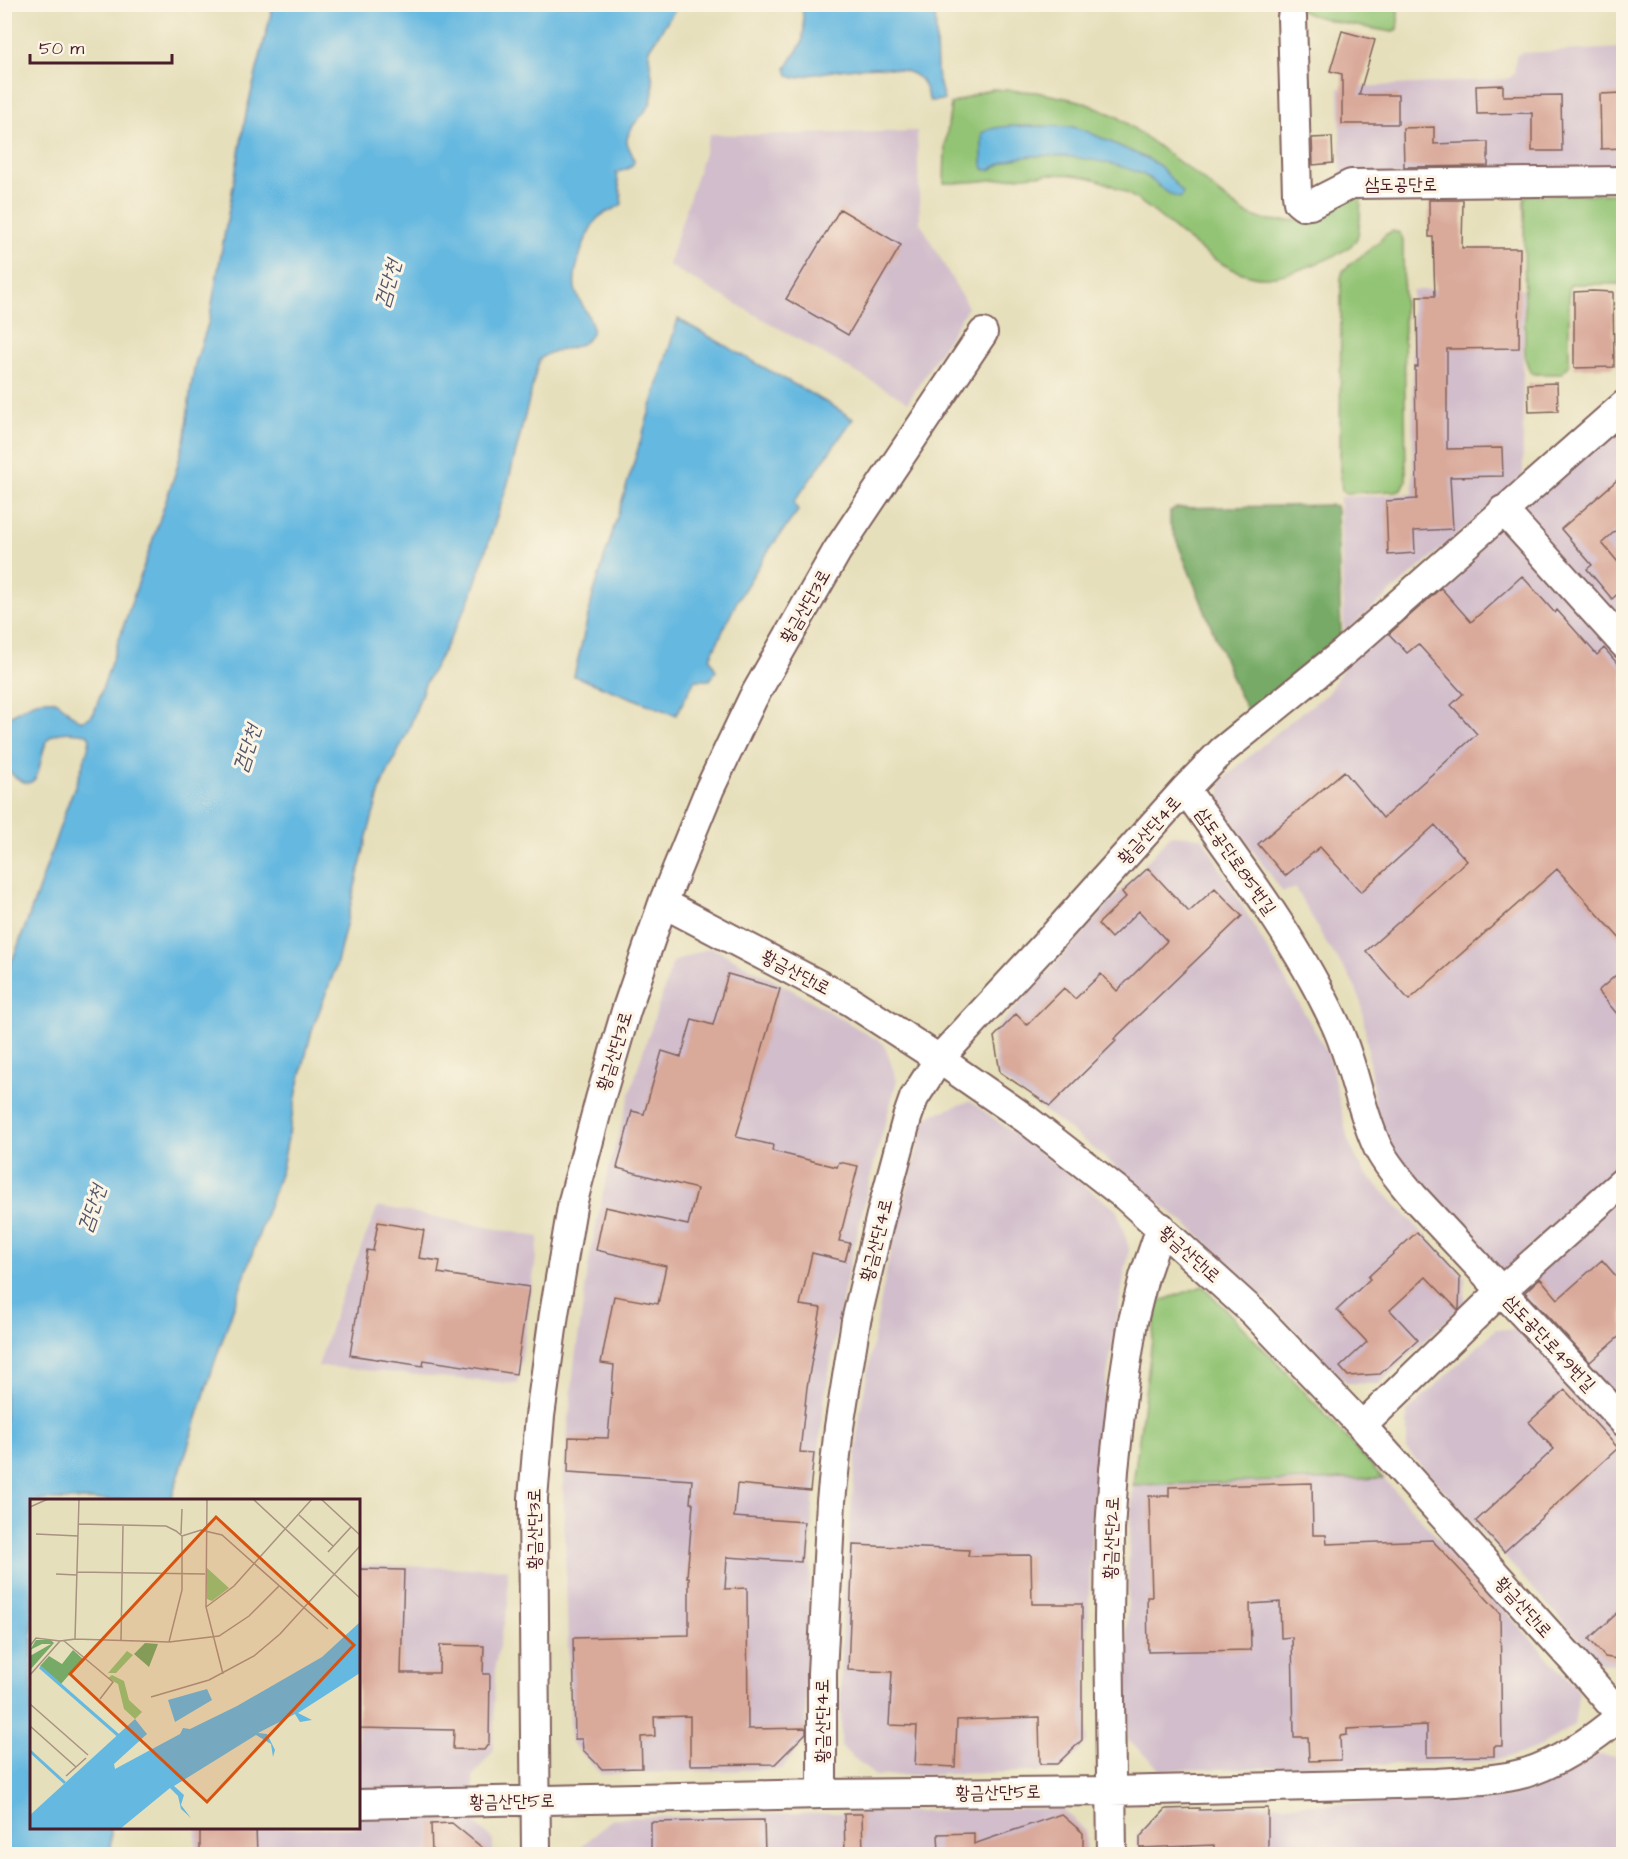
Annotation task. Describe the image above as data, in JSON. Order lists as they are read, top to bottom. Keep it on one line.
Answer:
{"streets":{"street":["삼도공단로","황금산단3로","황금산단4로","삼도공단로85번길","황금산단1로","삼도공단로49번길","황금산단2로","황금산단5로"]},"crossings":[["황금산단3로","황금산단1로"],["황금산단3로","황금산단5로"],["황금산단4로","삼도공단로85번길"],["황금산단4로","황금산단1로"],["황금산단4로","황금산단5로"],["삼도공단로85번길","삼도공단로49번길"],["황금산단1로","황금산단2로"],["황금산단1로","황금산단5로"],["황금산단2로","황금산단5로"]],"water":["검단천"],"scale_bar":"50 m"}
